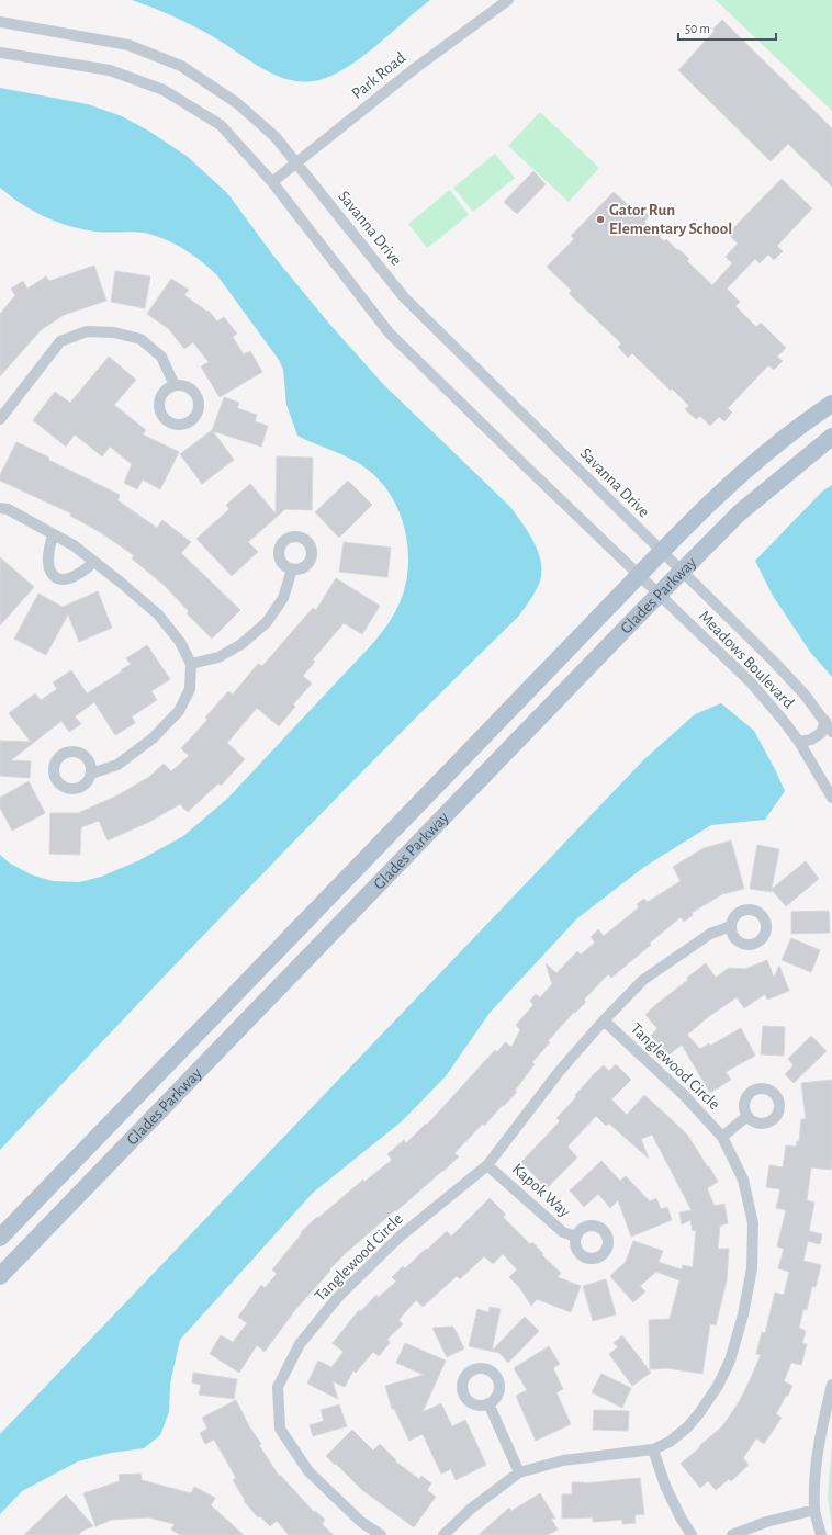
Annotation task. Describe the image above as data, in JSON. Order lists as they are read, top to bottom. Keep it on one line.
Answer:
{"streets":{"main road":["Glades Parkway"],"street":["Park Road","Savanna Drive","Meadows Boulevard","Tanglewood Circle","Kapok Way"]},"crossings":[["Park Road","Savanna Drive"],["Savanna Drive","Glades Parkway"],["Savanna Drive","Meadows Boulevard"],["Glades Parkway","Meadows Boulevard"],["Tanglewood Circle","Kapok Way"]],"places":["Gator Run Elementary School"],"scale_bar":"50 m"}
